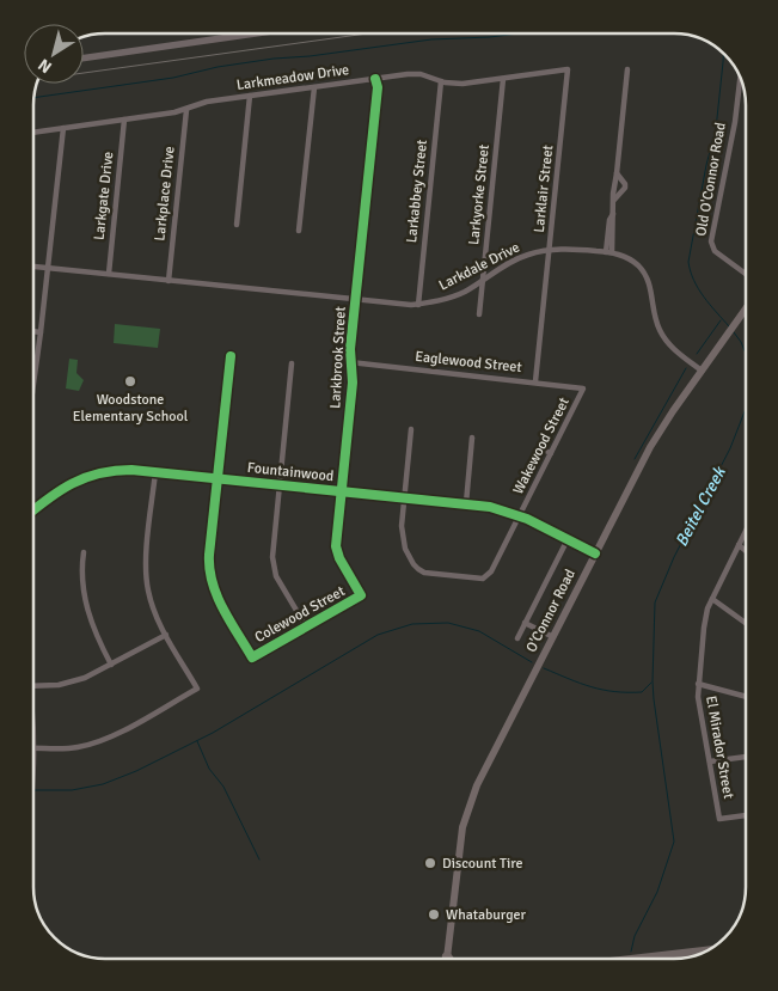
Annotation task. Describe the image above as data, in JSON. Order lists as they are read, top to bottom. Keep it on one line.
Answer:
{"streets":{"main road":["O'Connor Road"],"street":["Larkmeadow Drive","Old O'Connor Road","Larklair Street","Larkabbey Street","Larkplace Drive","Larkyorke Street","Larkgate Drive","Larkdale Drive","Larkbrook Street","Eaglewood Street","Wakewood Street","Fountainwood","Colewood Street","El Mirador Street"]},"crossings":[["Larkmeadow Drive","Larklair Street"],["Larkmeadow Drive","Larkabbey Street"],["Larkmeadow Drive","Larkplace Drive"],["Larkmeadow Drive","Larkyorke Street"],["Larkmeadow Drive","Larkgate Drive"],["Larkmeadow Drive","Larkbrook Street"],["Larklair Street","Larkdale Drive"],["Larklair Street","Eaglewood Street"],["Larkabbey Street","Larkdale Drive"],["Larkplace Drive","Larkdale Drive"],["Larkyorke Street","Larkdale Drive"],["Larkgate Drive","Larkdale Drive"],["Larkdale Drive","Larkbrook Street"],["Larkdale Drive","O'Connor Road"],["Larkbrook Street","Eaglewood Street"],["Larkbrook Street","Fountainwood"],["Larkbrook Street","Colewood Street"],["Eaglewood Street","Wakewood Street"],["Wakewood Street","Fountainwood"],["Fountainwood","O'Connor Road"],["Fountainwood","Colewood Street"]],"water":["Beitel Creek"],"places":["Woodstone Elementary School","Discount Tire","Whataburger"],"north":"bottom left"}
